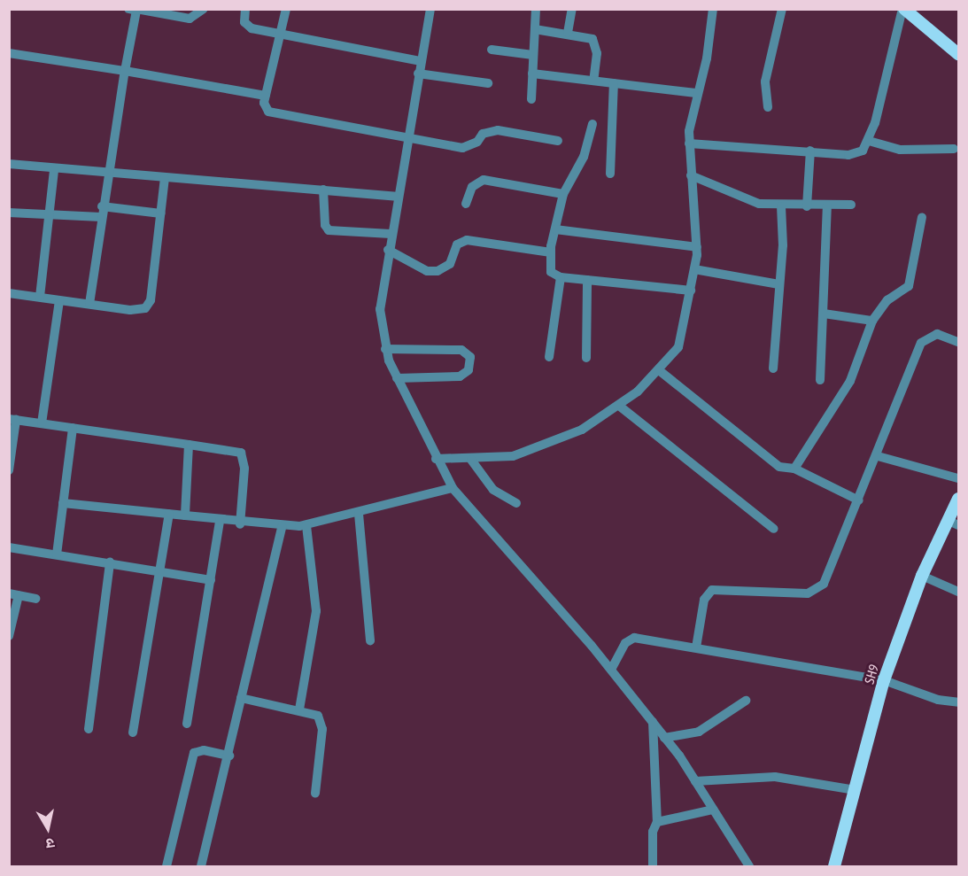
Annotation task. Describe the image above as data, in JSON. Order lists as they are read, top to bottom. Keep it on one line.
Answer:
{"streets":{"main road":["SH9"]},"north":"bottom"}
